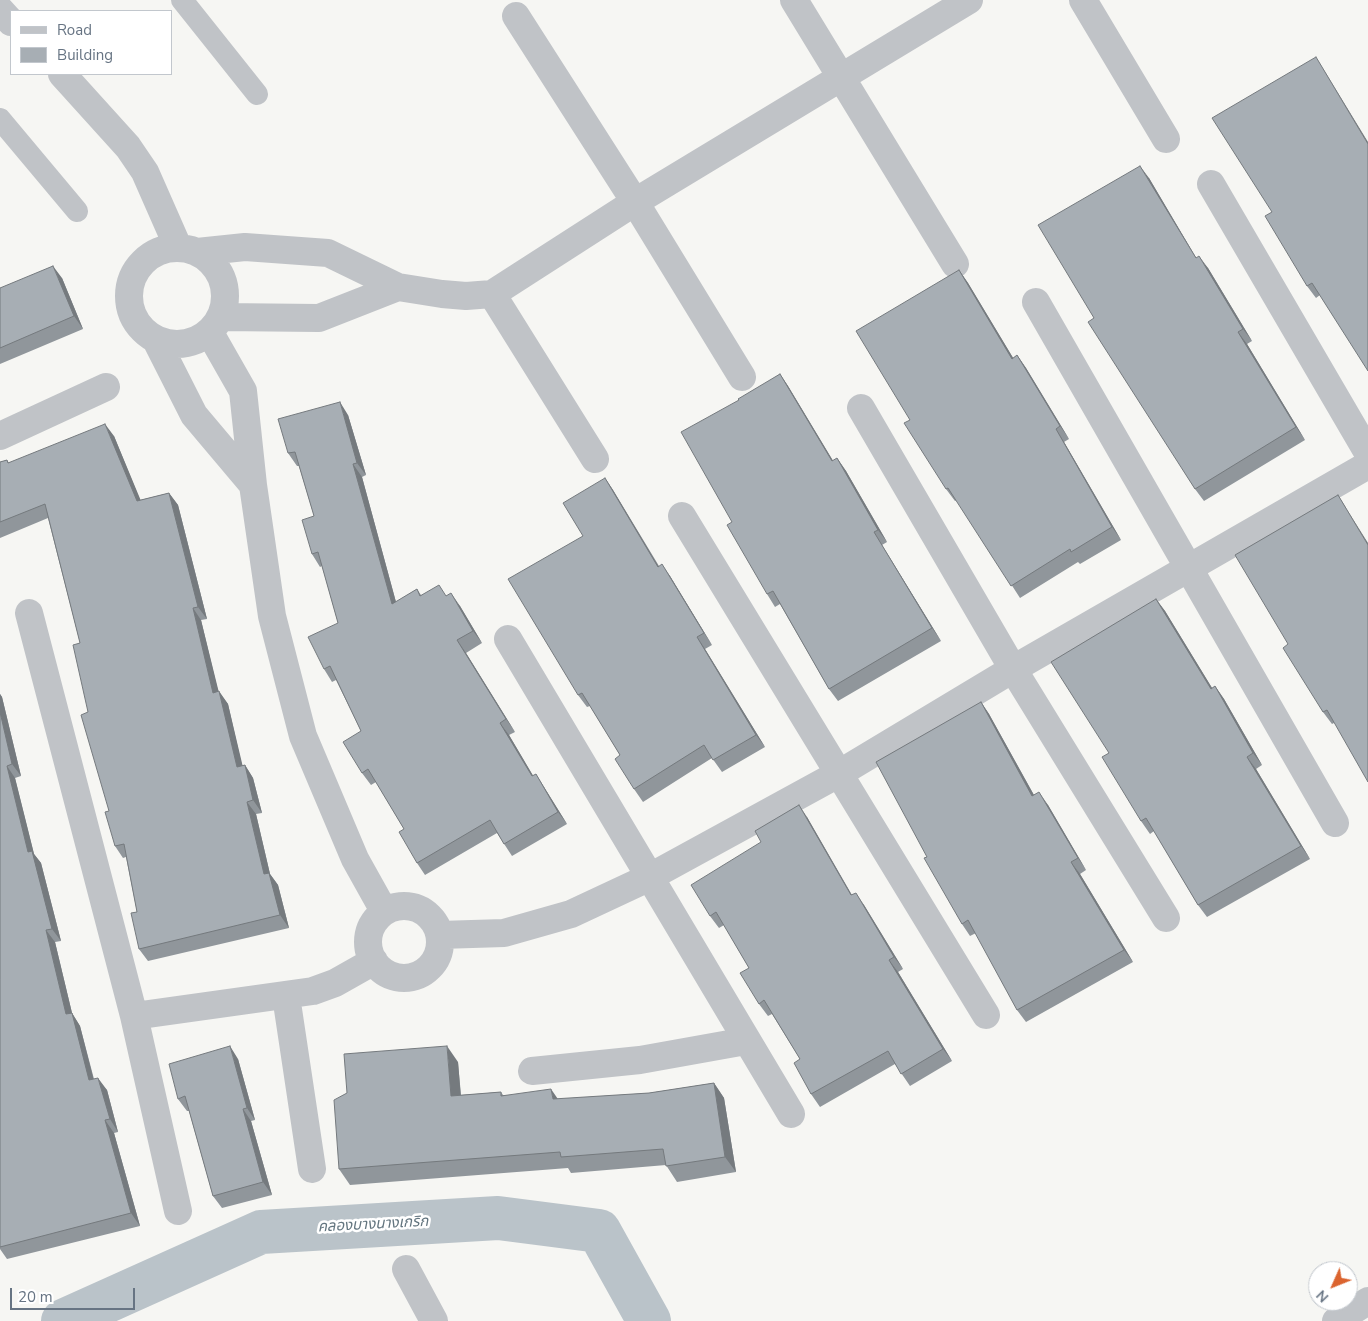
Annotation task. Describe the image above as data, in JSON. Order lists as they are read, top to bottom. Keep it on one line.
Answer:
{"water":["คลองบางนางเกริก"],"legend":["Road","Building"],"scale_bar":"20 m","north":"bottom left"}
